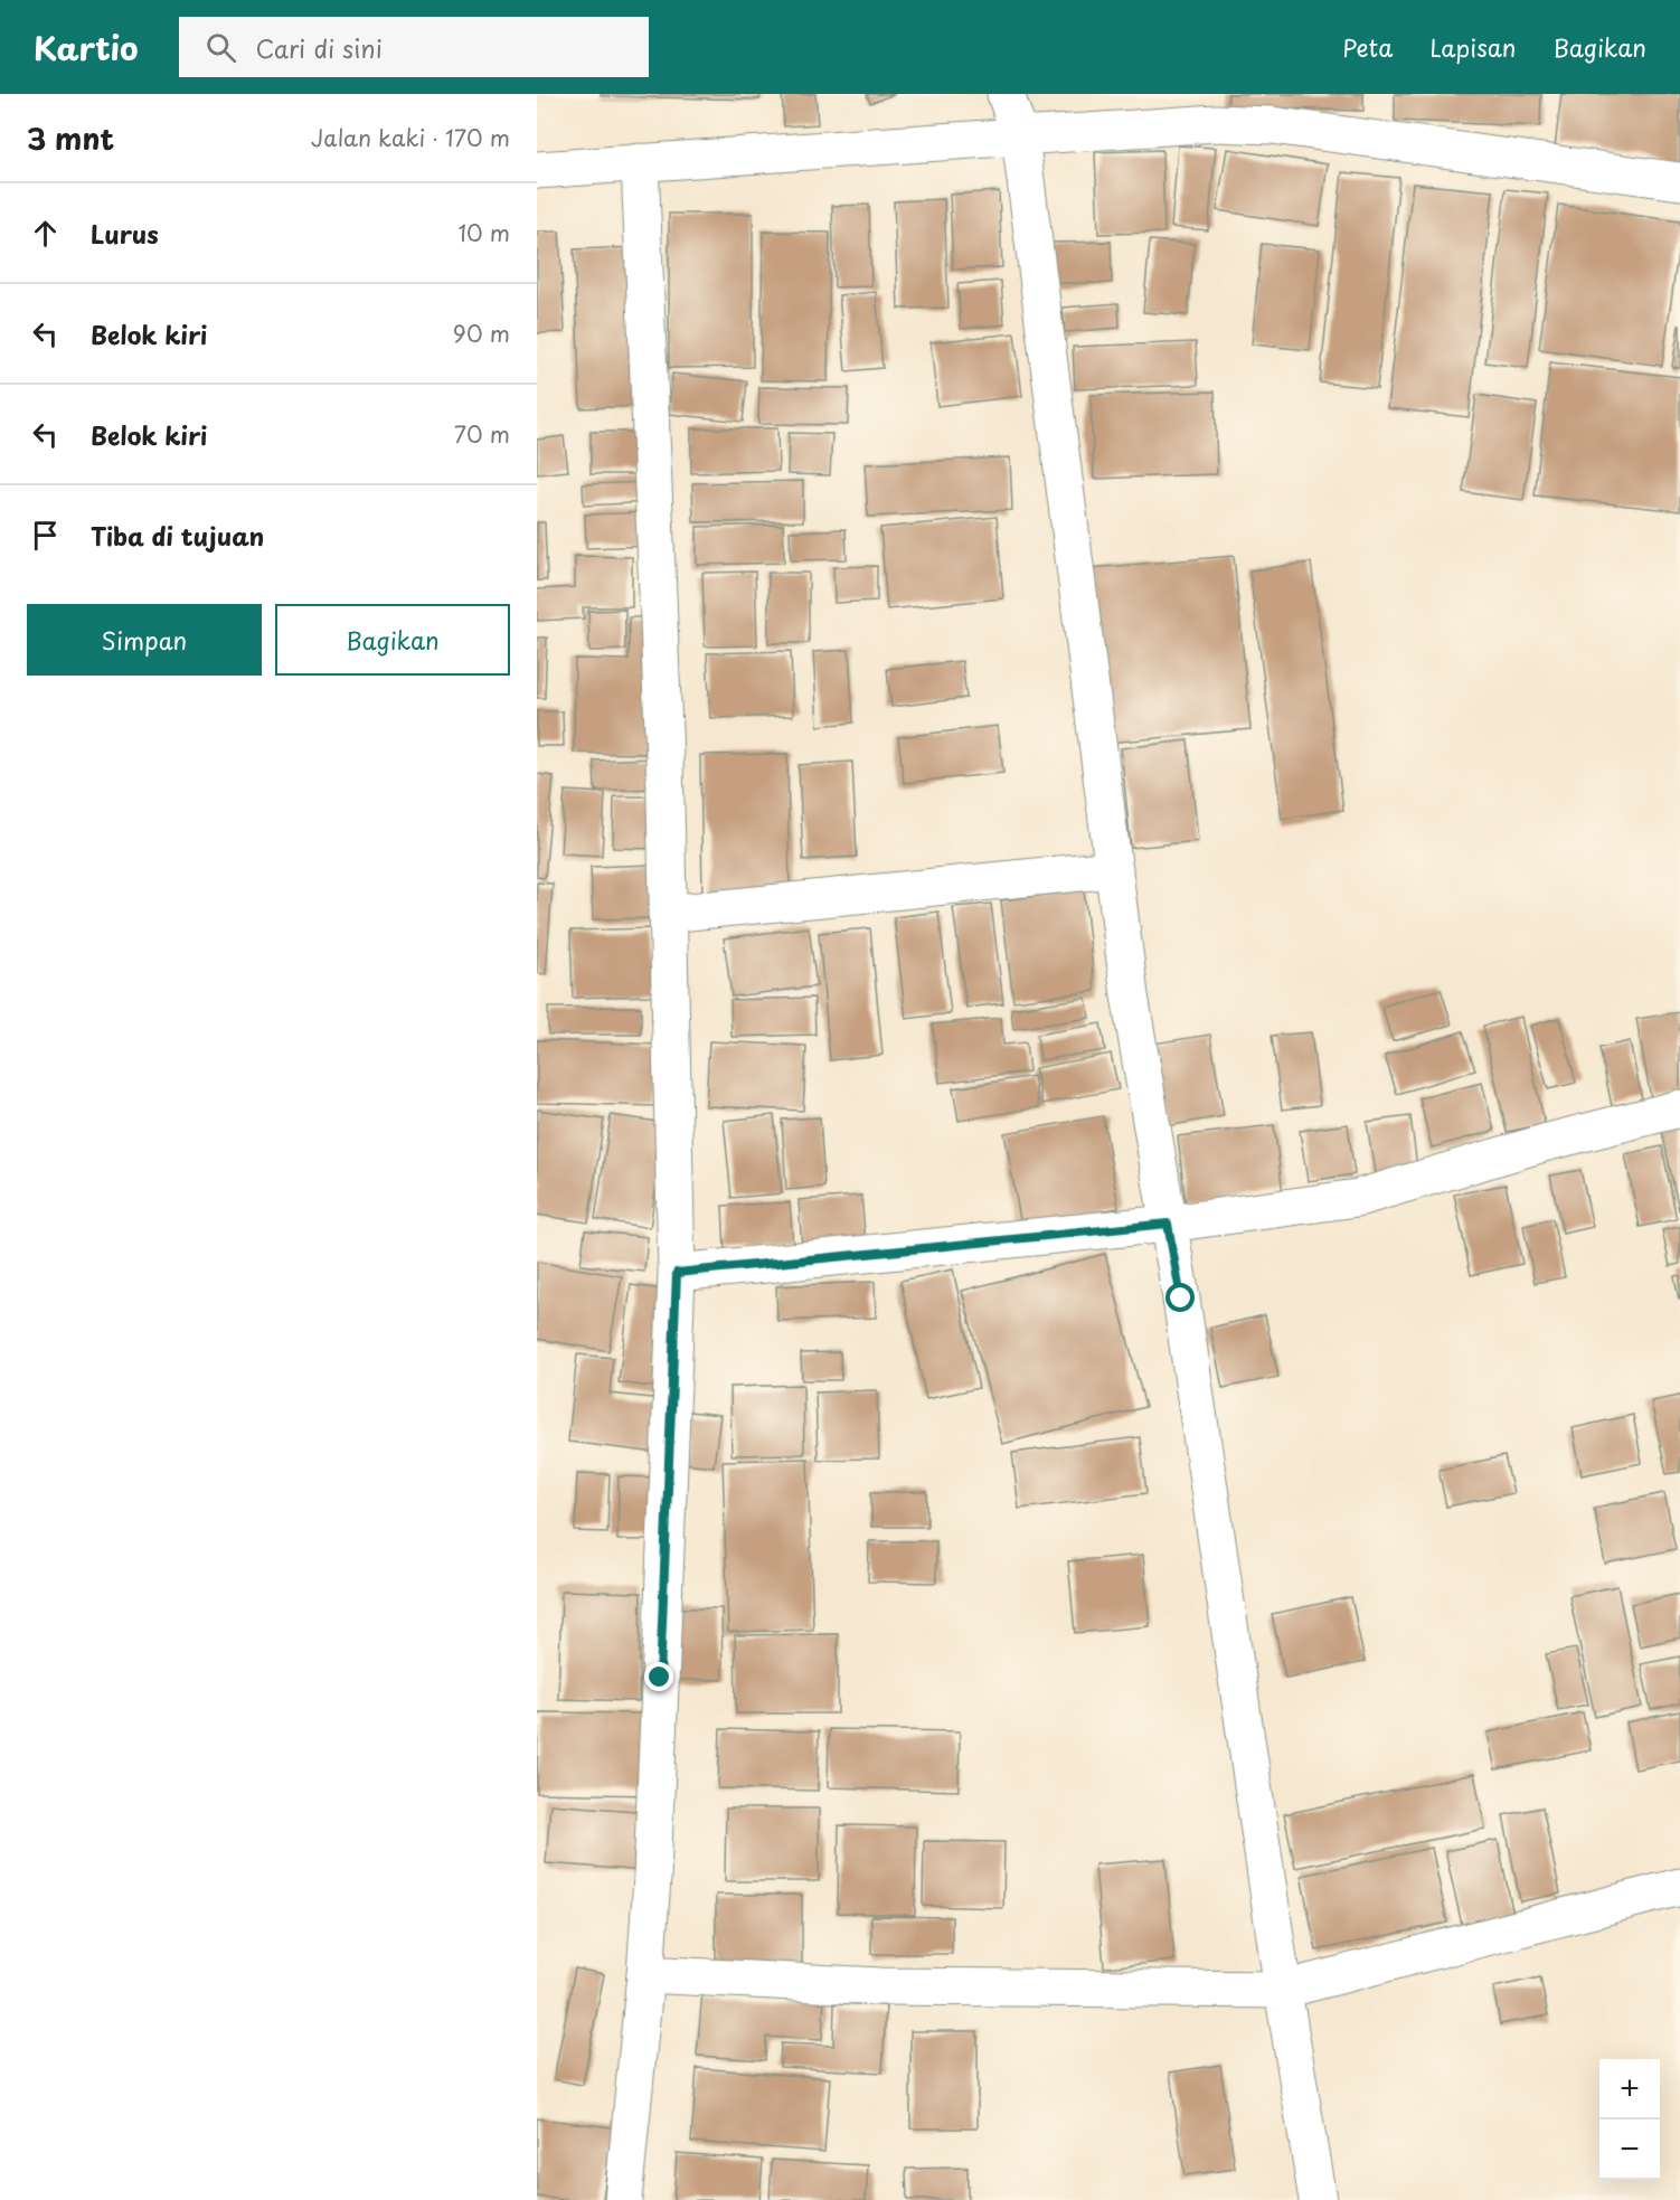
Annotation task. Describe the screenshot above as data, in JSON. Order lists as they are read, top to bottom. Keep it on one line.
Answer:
{"page":{"header":"Kartio","search":"Cari di sini","nav":["Peta","Lapisan","Bagikan"],"heading":["3 mnt","Jalan kaki · 170 m"],"list":[["Lurus","10 m"],["Belok kiri","90 m"],["Belok kiri","70 m"],"Tiba di tujuan"],"buttons":["Simpan","Bagikan"],"map_buttons":["+","−"]}}
